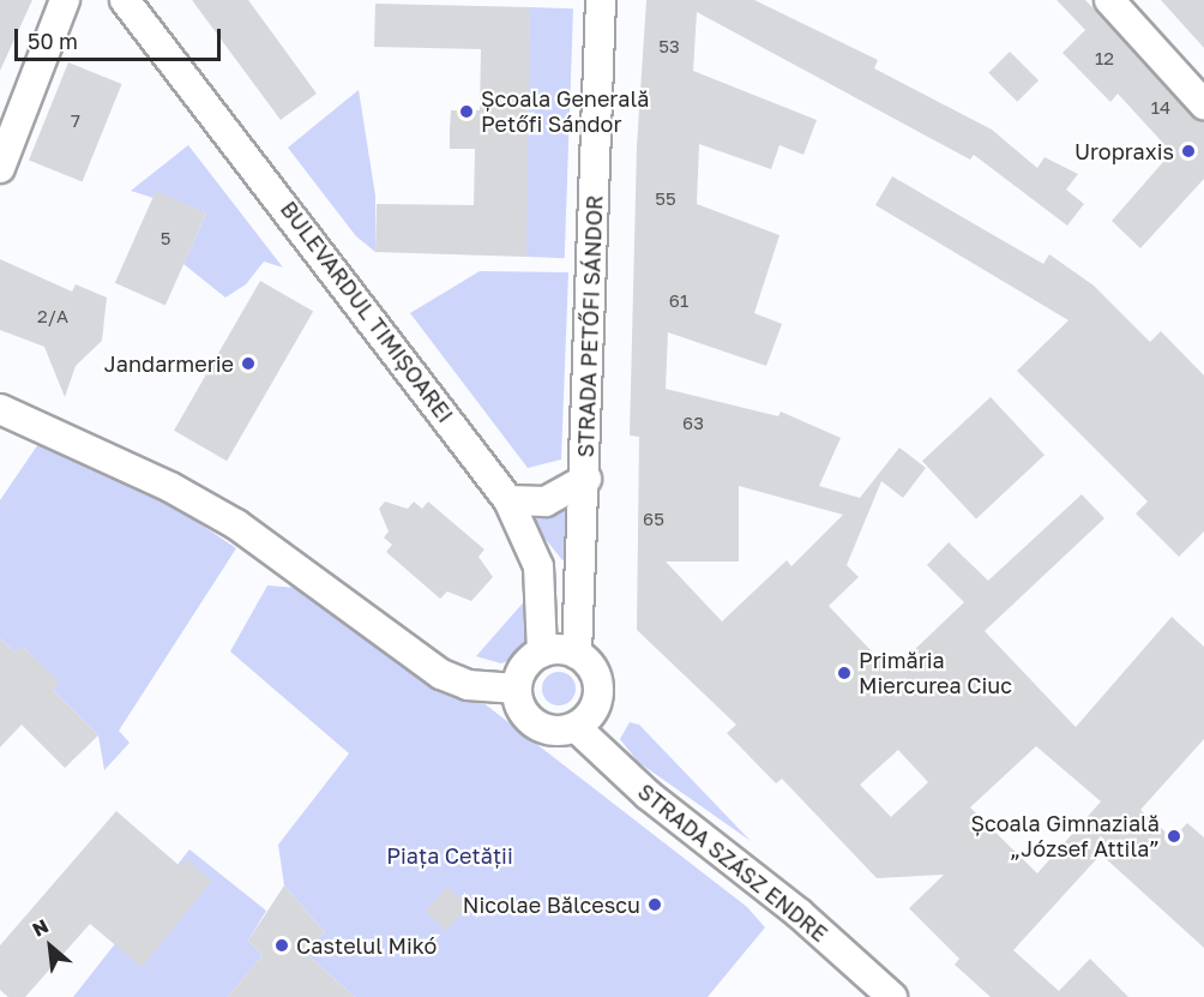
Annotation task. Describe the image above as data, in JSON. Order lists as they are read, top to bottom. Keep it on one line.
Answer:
{"streets":{"street":["BULEVARDUL TIMIȘOAREI","STRADA PETŐFI SÁNDOR","STRADA SZÁSZ ENDRE"]},"crossings":[["BULEVARDUL TIMIȘOAREI","STRADA PETŐFI SÁNDOR"],["BULEVARDUL TIMIȘOAREI","STRADA SZÁSZ ENDRE"],["STRADA PETŐFI SÁNDOR","STRADA SZÁSZ ENDRE"]],"parks":["Piața Cetății"],"places":["Școala Generală Petőfi Sándor","Uropraxis","Jandarmerie","Primăria Miercurea Ciuc","Școala Gimnazială „József Attila”","Nicolae Bălcescu","Castelul Mikó"],"house_numbers":["53","12","14","7","55","5","61","2/A","63","65"],"scale_bar":"50 m","north":"top left"}
